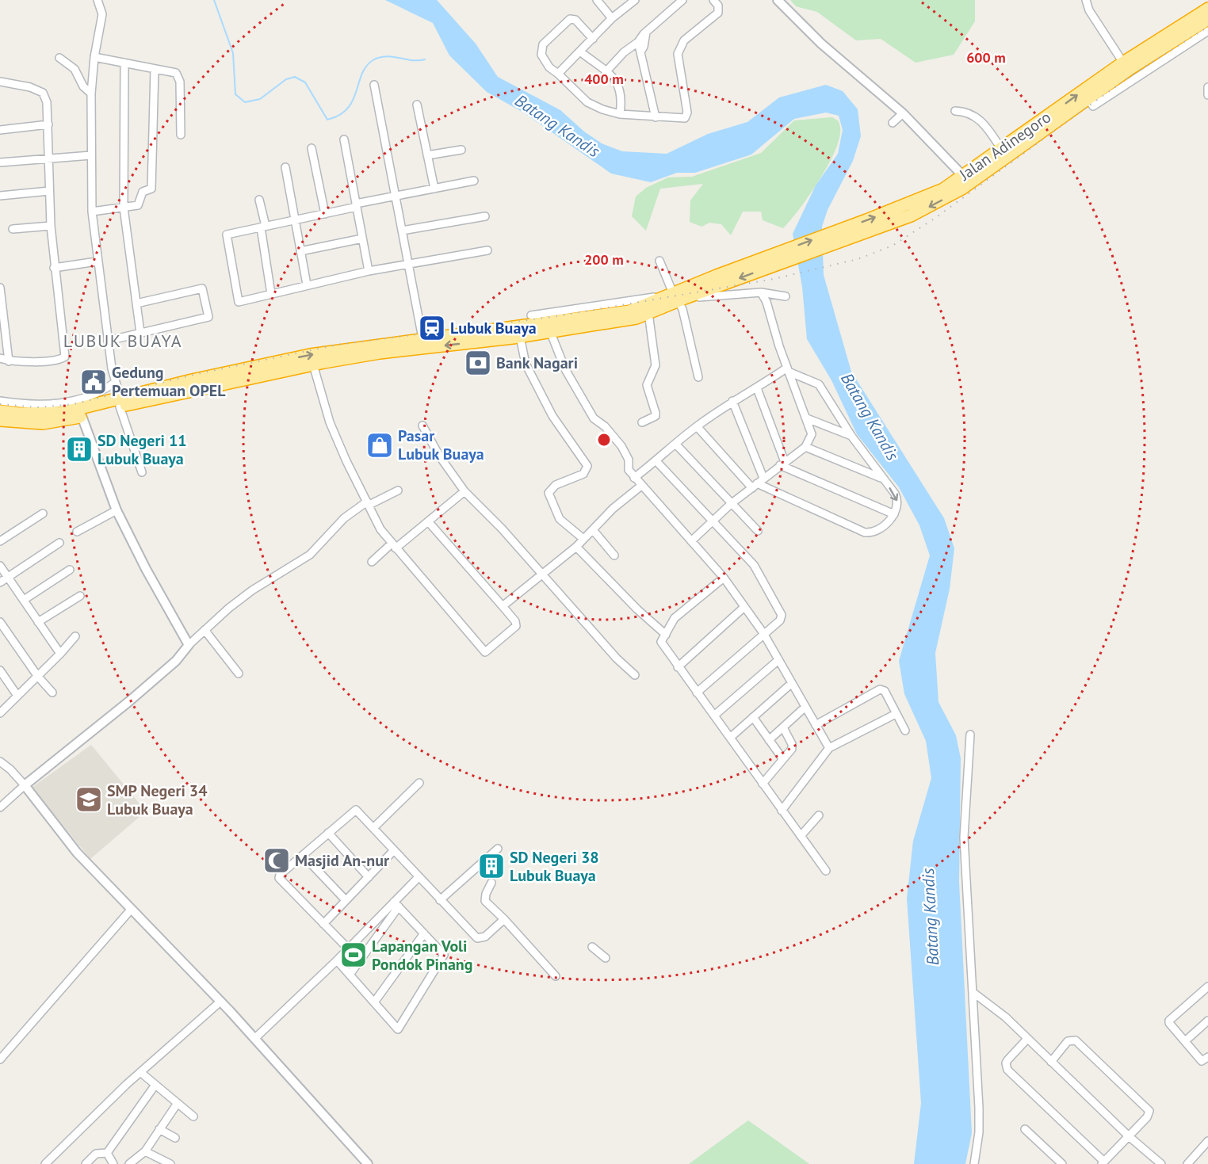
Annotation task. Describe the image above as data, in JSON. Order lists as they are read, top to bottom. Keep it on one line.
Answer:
{"streets":{"highway":["Jalan Adinegoro"]},"districts":["LUBUK BUAYA"],"water":["Batang Kandis"],"places":{"station":["Lubuk Buaya"],"bank":["Bank Nagari"],"public building":["Gedung Pertemuan OPEL"],"shop":["Pasar Lubuk Buaya"],"building":["SD Negeri 11 Lubuk Buaya","SD Negeri 38 Lubuk Buaya"],"school or university":["SMP Negeri 34 Lubuk Buaya"],"mosque":["Masjid An-nur"],"sports":["Lapangan Voli Pondok Pinang"]},"rings":["600 m","400 m","200 m"]}
